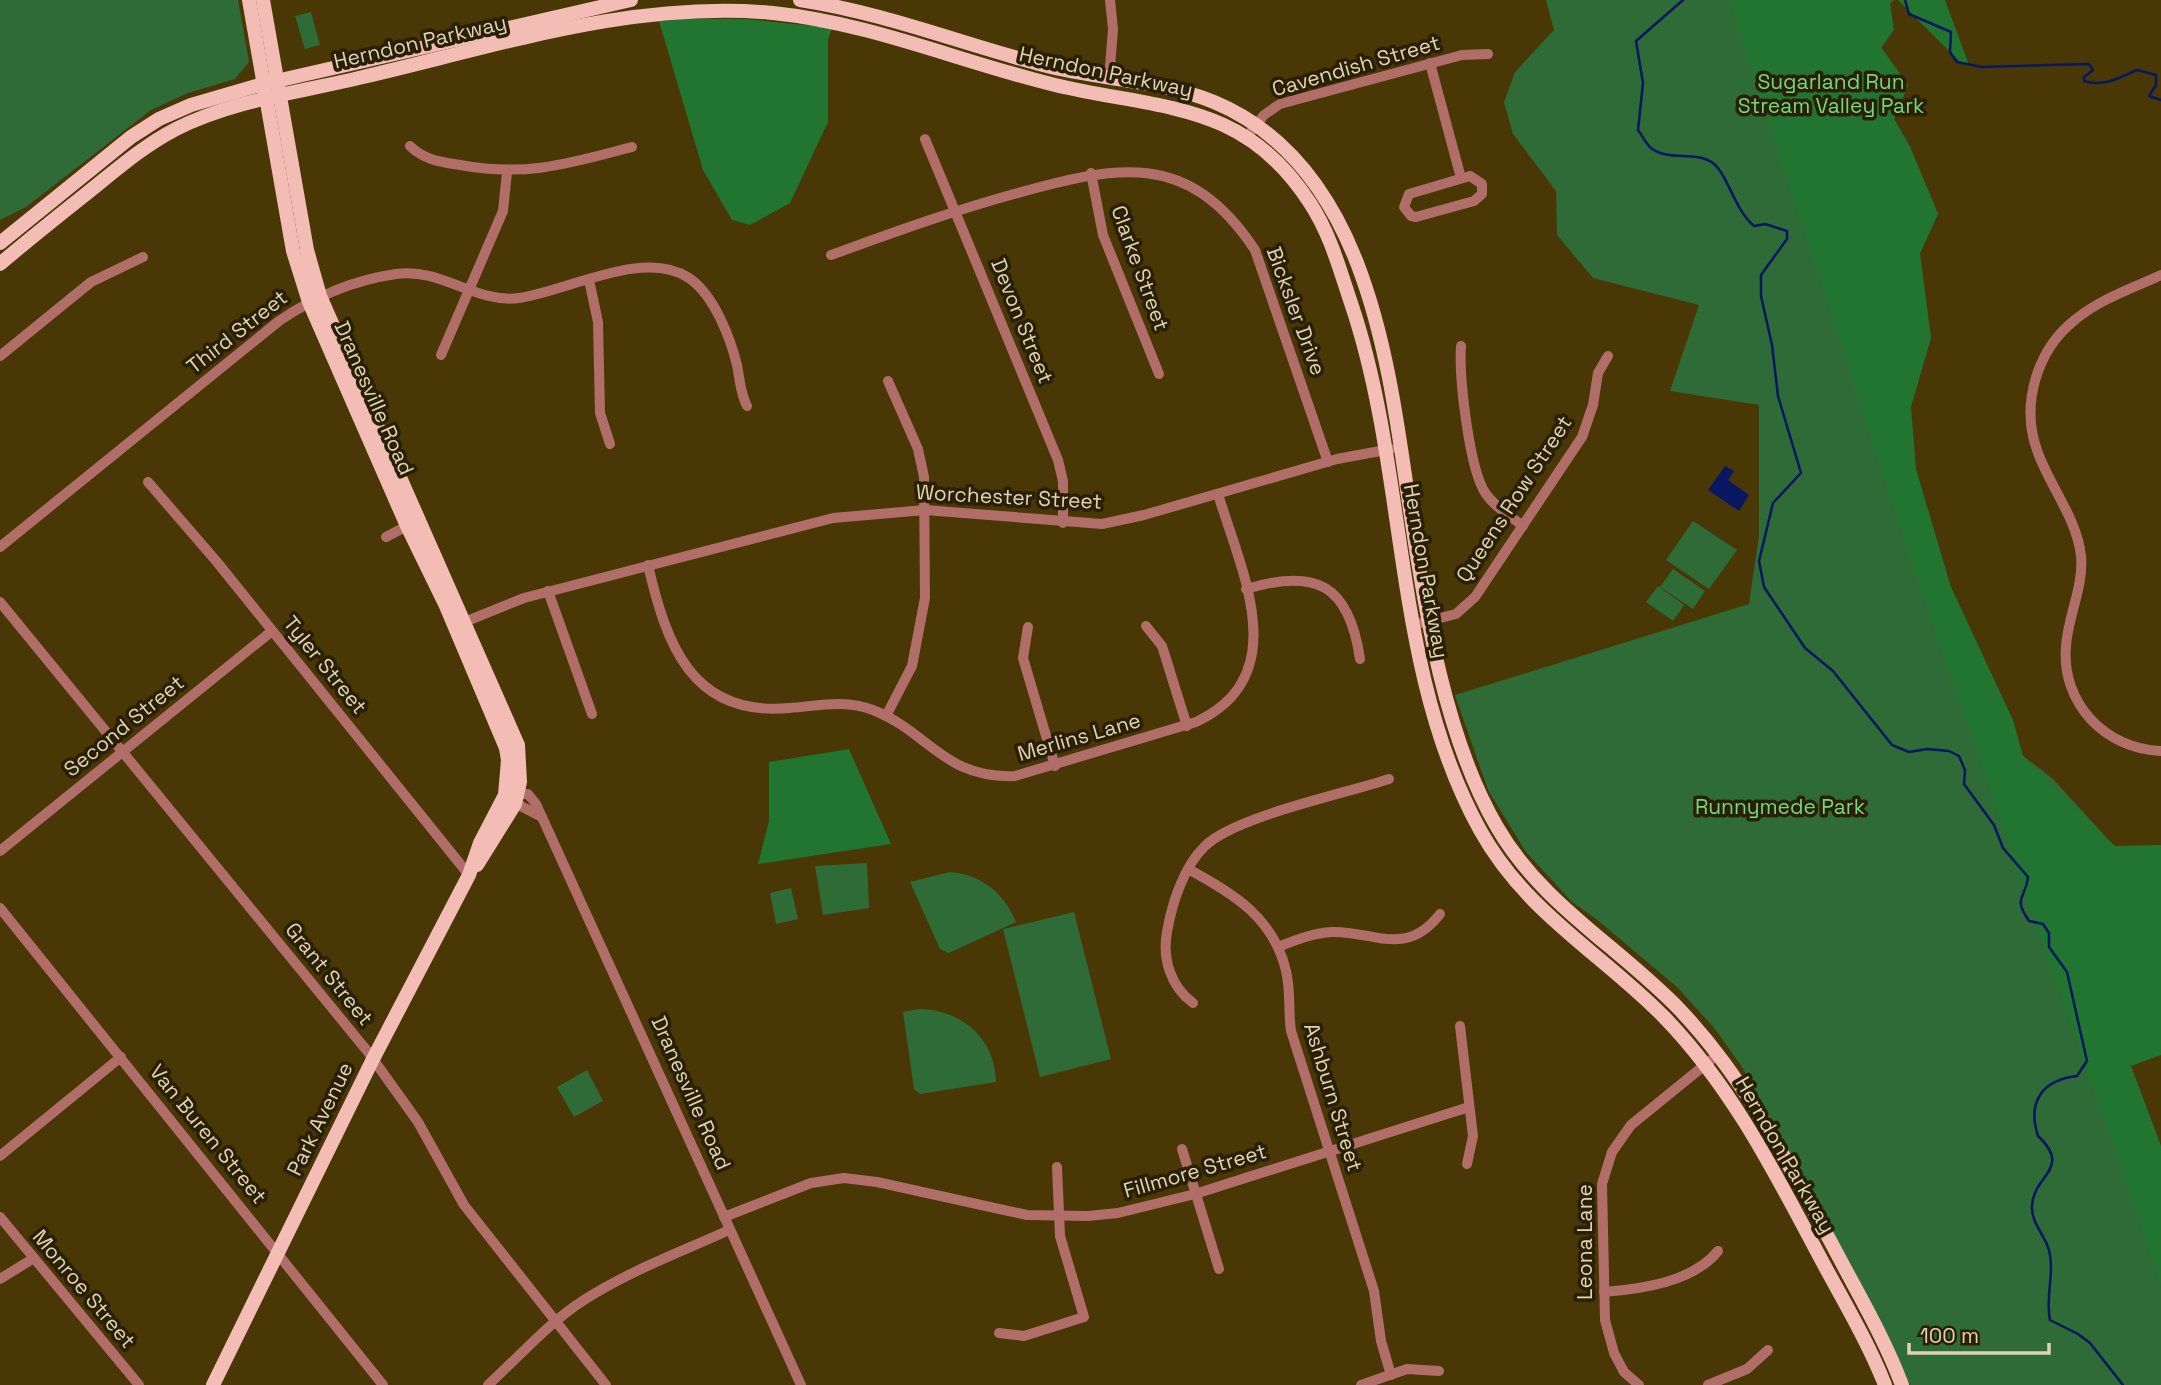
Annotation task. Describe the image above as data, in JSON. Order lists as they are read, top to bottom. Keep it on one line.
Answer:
{"streets":{"main road":["Herndon Parkway","Dranesville Road","Park Avenue"],"street":["Cavendish Street","Clarke Street","Bicksler Drive","Devon Street","Third Street","Worchester Street","Queens Row Street","Tyler Street","Second Street","Merlins Lane","Grant Street","Ashburn Street","Van Buren Street","Fillmore Street","Leona Lane","Monroe Street"]},"crossings":[["Herndon Parkway","Cavendish Street"],["Herndon Parkway","Dranesville Road"],["Herndon Parkway","Worchester Street"],["Herndon Parkway","Queens Row Street"],["Herndon Parkway","Leona Lane"],["Clarke Street","Bicksler Drive"],["Bicksler Drive","Devon Street"],["Bicksler Drive","Worchester Street"],["Devon Street","Worchester Street"],["Third Street","Dranesville Road"],["Dranesville Road","Worchester Street"],["Dranesville Road","Park Avenue"],["Dranesville Road","Fillmore Street"],["Worchester Street","Merlins Lane"],["Tyler Street","Second Street"],["Tyler Street","Park Avenue"],["Second Street","Grant Street"],["Grant Street","Park Avenue"],["Ashburn Street","Fillmore Street"],["Park Avenue","Van Buren Street"]],"parks":["Sugarland Run Stream Valley Park","Runnymede Park"],"scale_bar":"100 m"}
